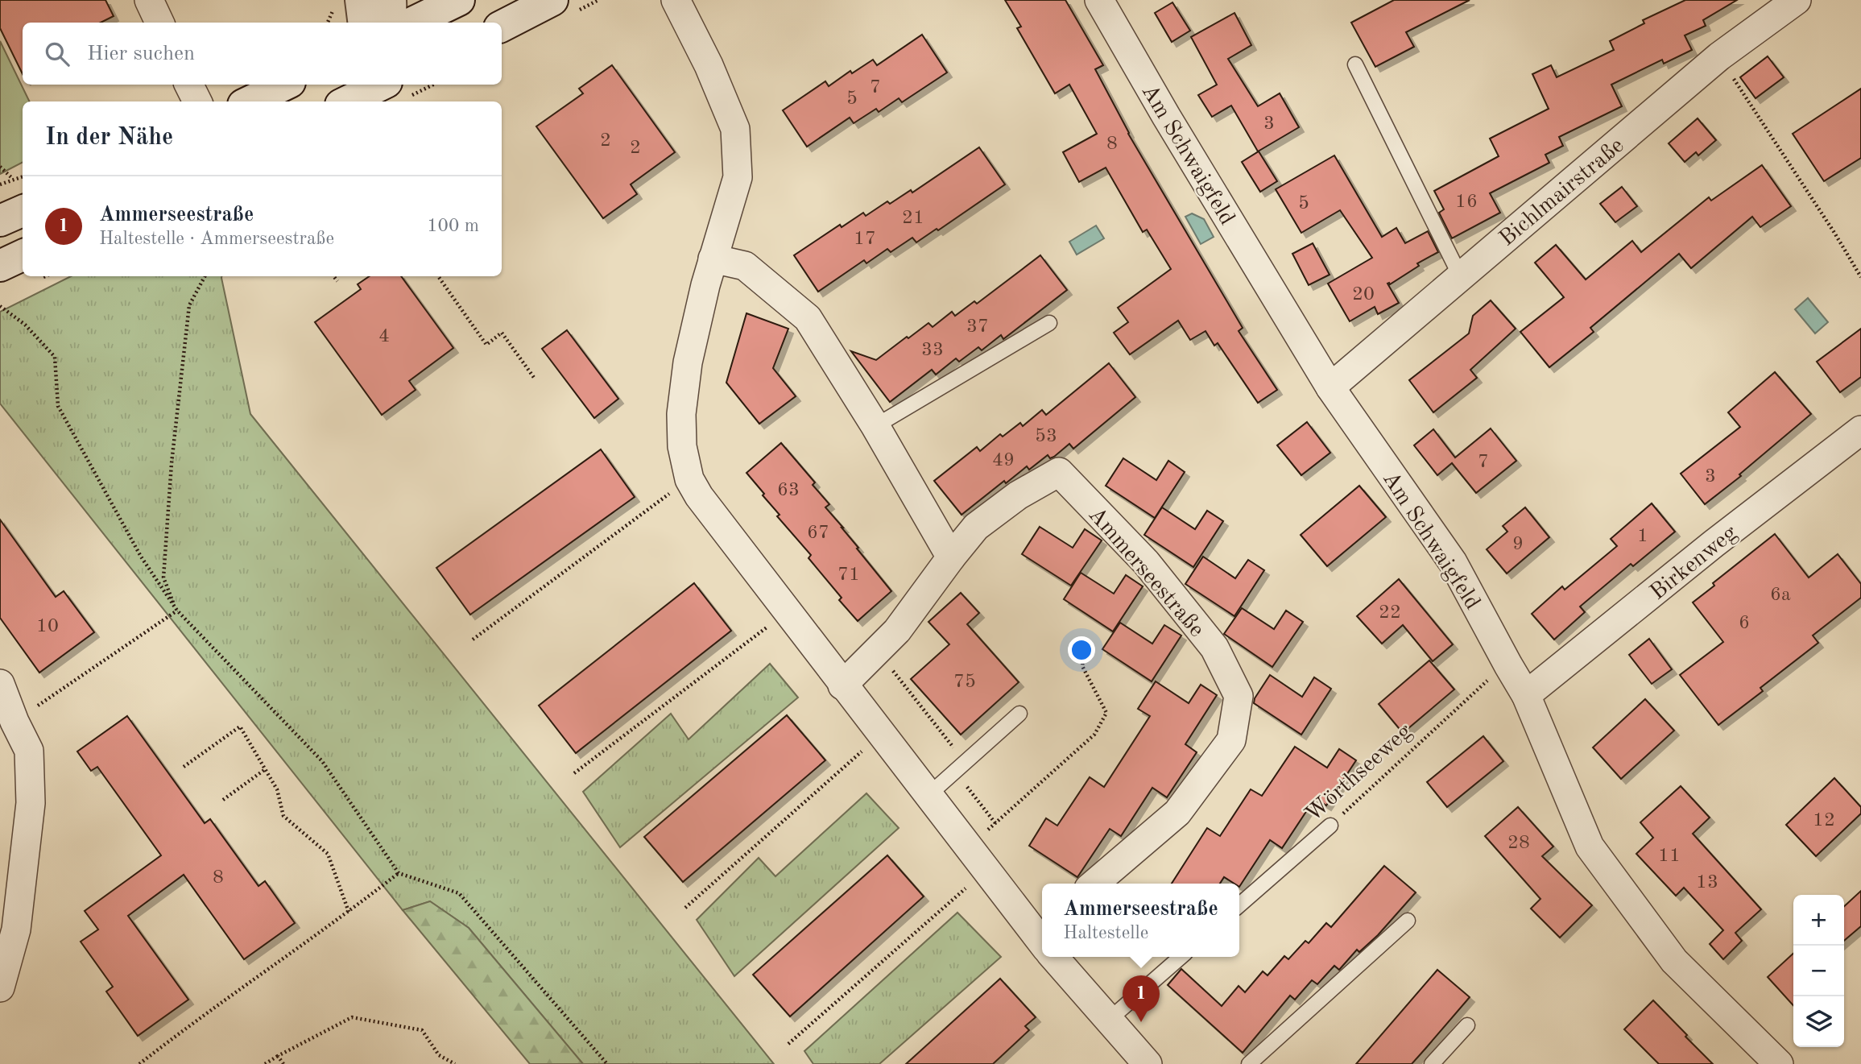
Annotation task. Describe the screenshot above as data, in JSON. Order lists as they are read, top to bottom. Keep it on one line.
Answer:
{"streets":{"street":["Am Schwaigfeld","Bichlmairstraße","Birkenweg","Ammerseestraße"],"lane":["Wörthseeweg"]},"crossings":[["Am Schwaigfeld","Bichlmairstraße"],["Am Schwaigfeld","Birkenweg"],["Am Schwaigfeld","Wörthseeweg"]],"house_numbers":["7","5","3","2","8","2","16","5","21","17","20","37","4","33","53","49","7","3","63","67","1","9","71","6a","22","6","10","75","12","28","11","8","13"],"page":{"search":"Hier suchen","heading":"In der Nähe","list":[{"mark":"1","name":"Ammerseestraße","note":"Haltestelle · Ammerseestraße","value":"100 m"}],"popup":["Ammerseestraße","Haltestelle"],"map_buttons":["+","−"],"pins":"1"}}
